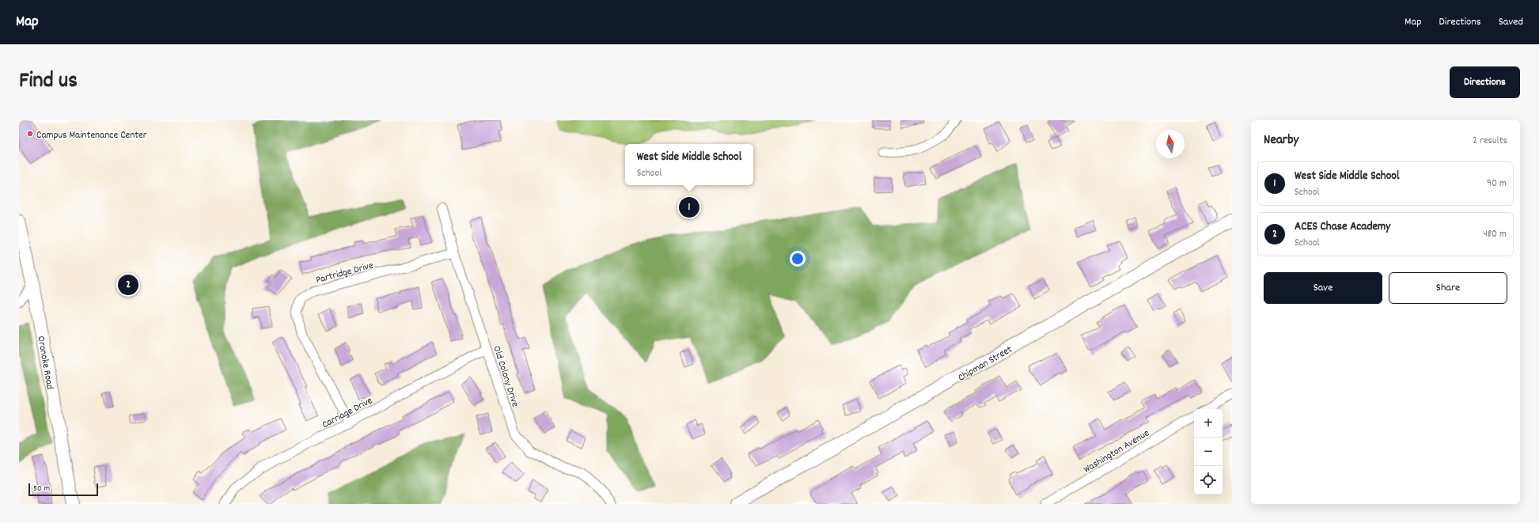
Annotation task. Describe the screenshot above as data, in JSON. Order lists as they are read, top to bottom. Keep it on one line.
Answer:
{"streets":{"street":["Partridge Drive","Oronoke Road","Chipman Street","Old Colony Drive","Carriage Drive","Washington Avenue"]},"crossings":[["Partridge Drive","Old Colony Drive"],["Partridge Drive","Carriage Drive"],["Old Colony Drive","Carriage Drive"]],"places":["Campus Maintenance Center"],"scale_bar":"50 m","north":"top","page":{"header":"Map","nav":["Map","Directions","Saved"],"title":"Find us","buttons":["Directions",["Save","Share"]],"heading":["Nearby","2 results"],"popup":["West Side Middle School","School"],"list":[{"mark":"1","name":"West Side Middle School","note":"School","value":"90 m"},{"mark":"2","name":"ACES Chase Academy","note":"School","value":"480 m"}],"pins":["1","2"],"map_buttons":["+","−"],"scale":"50 m"}}
